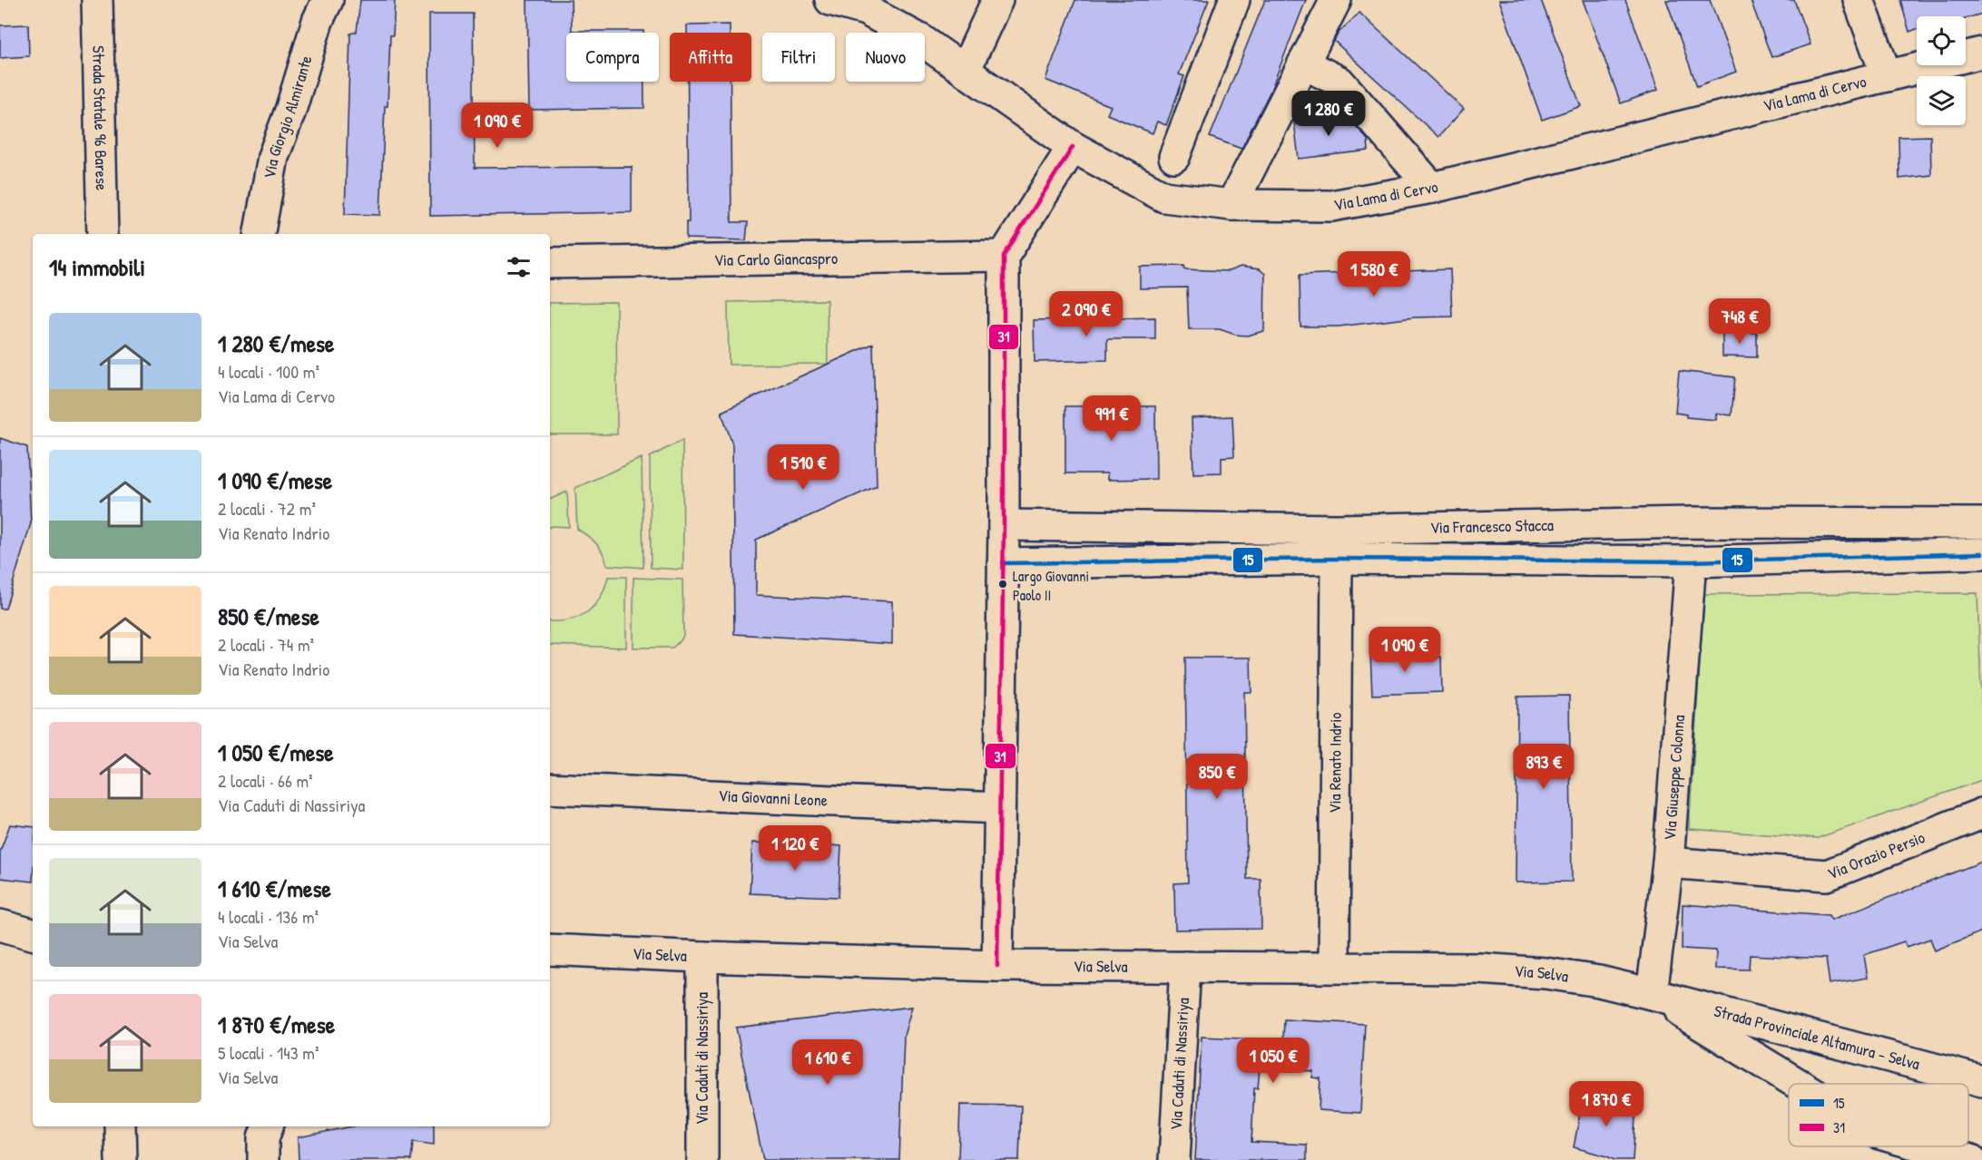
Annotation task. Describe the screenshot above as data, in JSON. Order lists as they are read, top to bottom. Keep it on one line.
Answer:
{"streets":{"street":["Via Lama di Cervo","Via Giorgio Almirante","Strada Statale 96 Barese","Via Carlo Giancaspro","Via Francesco Stacca","Via Renato Indrio","Via Giuseppe Colonna","Via Giovanni Leone","Via Orazio Persio","Via Selva","Strada Provinciale Altamura - Selva","Via Caduti di Nassiriya"]},"crossings":[["Via Francesco Stacca","Via Renato Indrio"],["Via Francesco Stacca","Via Giuseppe Colonna"],["Via Renato Indrio","Via Selva"],["Via Giuseppe Colonna","Via Orazio Persio"],["Via Giuseppe Colonna","Via Selva"],["Via Giuseppe Colonna","Strada Provinciale Altamura - Selva"],["Via Selva","Strada Provinciale Altamura - Selva"],["Via Selva","Via Caduti di Nassiriya"]],"places":["Largo Giovanni Paolo II"],"lines":["transit line 31","transit line 15"],"legend":["15","31"],"page":{"chip":["Compra","Affitta","Filtri","Nuovo"],"price":["1 280 €","1 090 €","1 580 €","2 090 €","748 €","991 €","1 510 €","1 090 €","893 €","850 €","1 120 €","1 050 €","1 610 €","1 870 €"],"heading":"14 immobili","list":[{"name":"1 280 €/mese","note":"4 locali · 100 m² · Via Lama di Cervo"},{"name":"1 090 €/mese","note":"2 locali · 72 m² · Via Renato Indrio"},{"name":"850 €/mese","note":"2 locali · 74 m² · Via Renato Indrio"},{"name":"1 050 €/mese","note":"2 locali · 66 m² · Via Caduti di Nassiriya"},{"name":"1 610 €/mese","note":"4 locali · 136 m² · Via Selva"},{"name":"1 870 €/mese","note":"5 locali · 143 m² · Via Selva"}]}}
